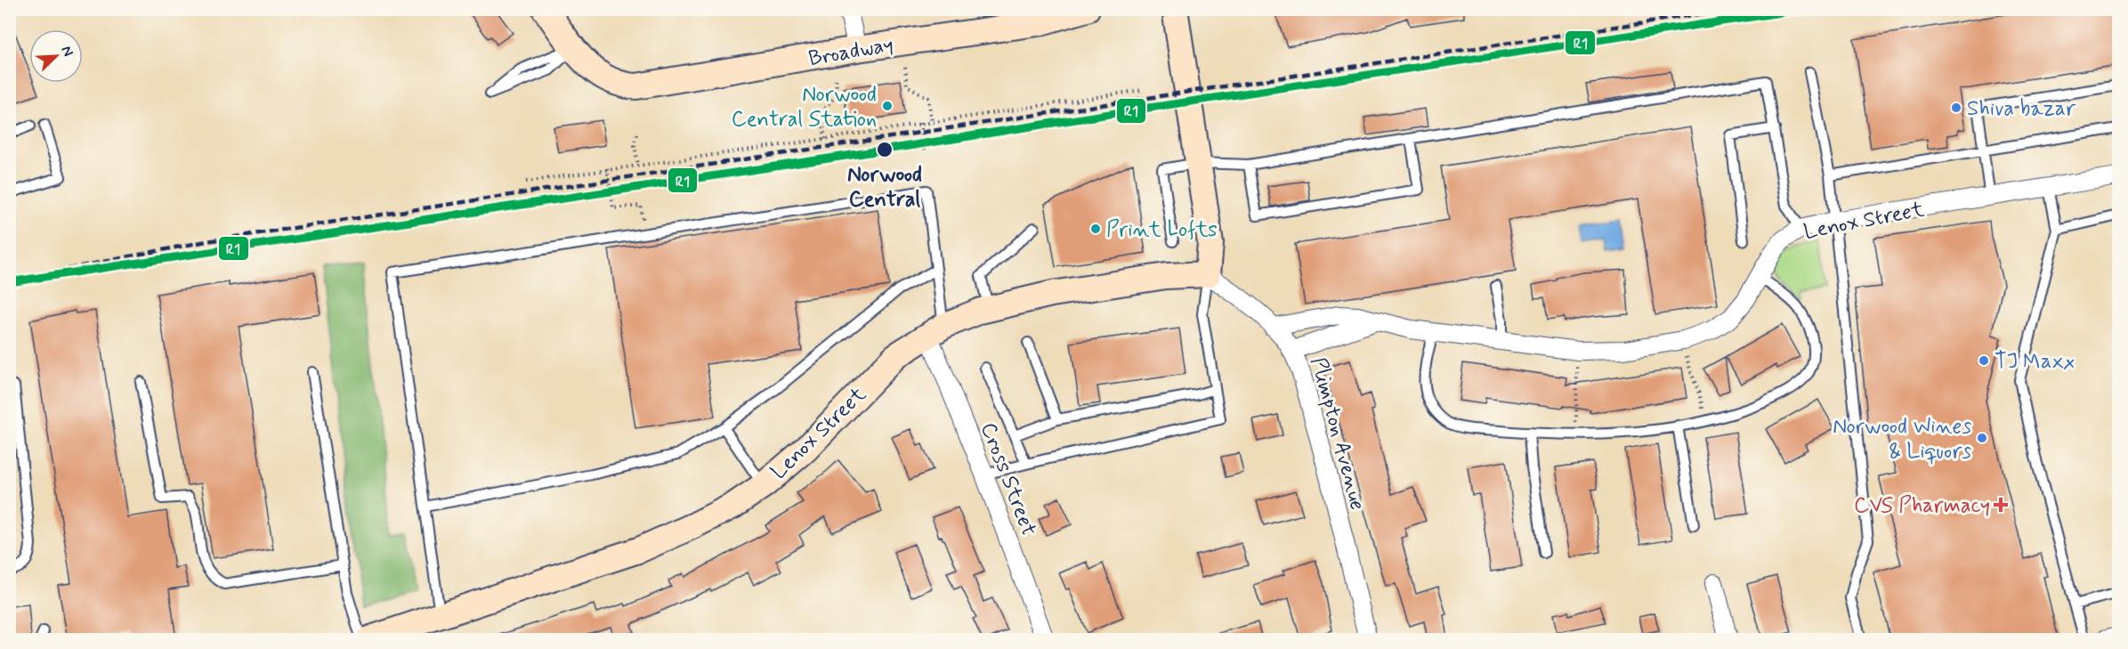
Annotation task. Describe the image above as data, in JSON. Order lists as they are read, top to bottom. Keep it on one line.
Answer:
{"streets":{"street":["Broadway","Lenox Street","Plimpton Avenue","Cross Street"]},"crossings":[["Lenox Street","Plimpton Avenue"],["Lenox Street","Cross Street"]],"places":{"other":["Norwood Central Station","Shiva bazar","Norwood Central","Print Lofts","TJ Maxx","Norwood Wines & Liquors"],"health":["CVS Pharmacy"]},"lines":["transit line R1"],"north":"top right"}
